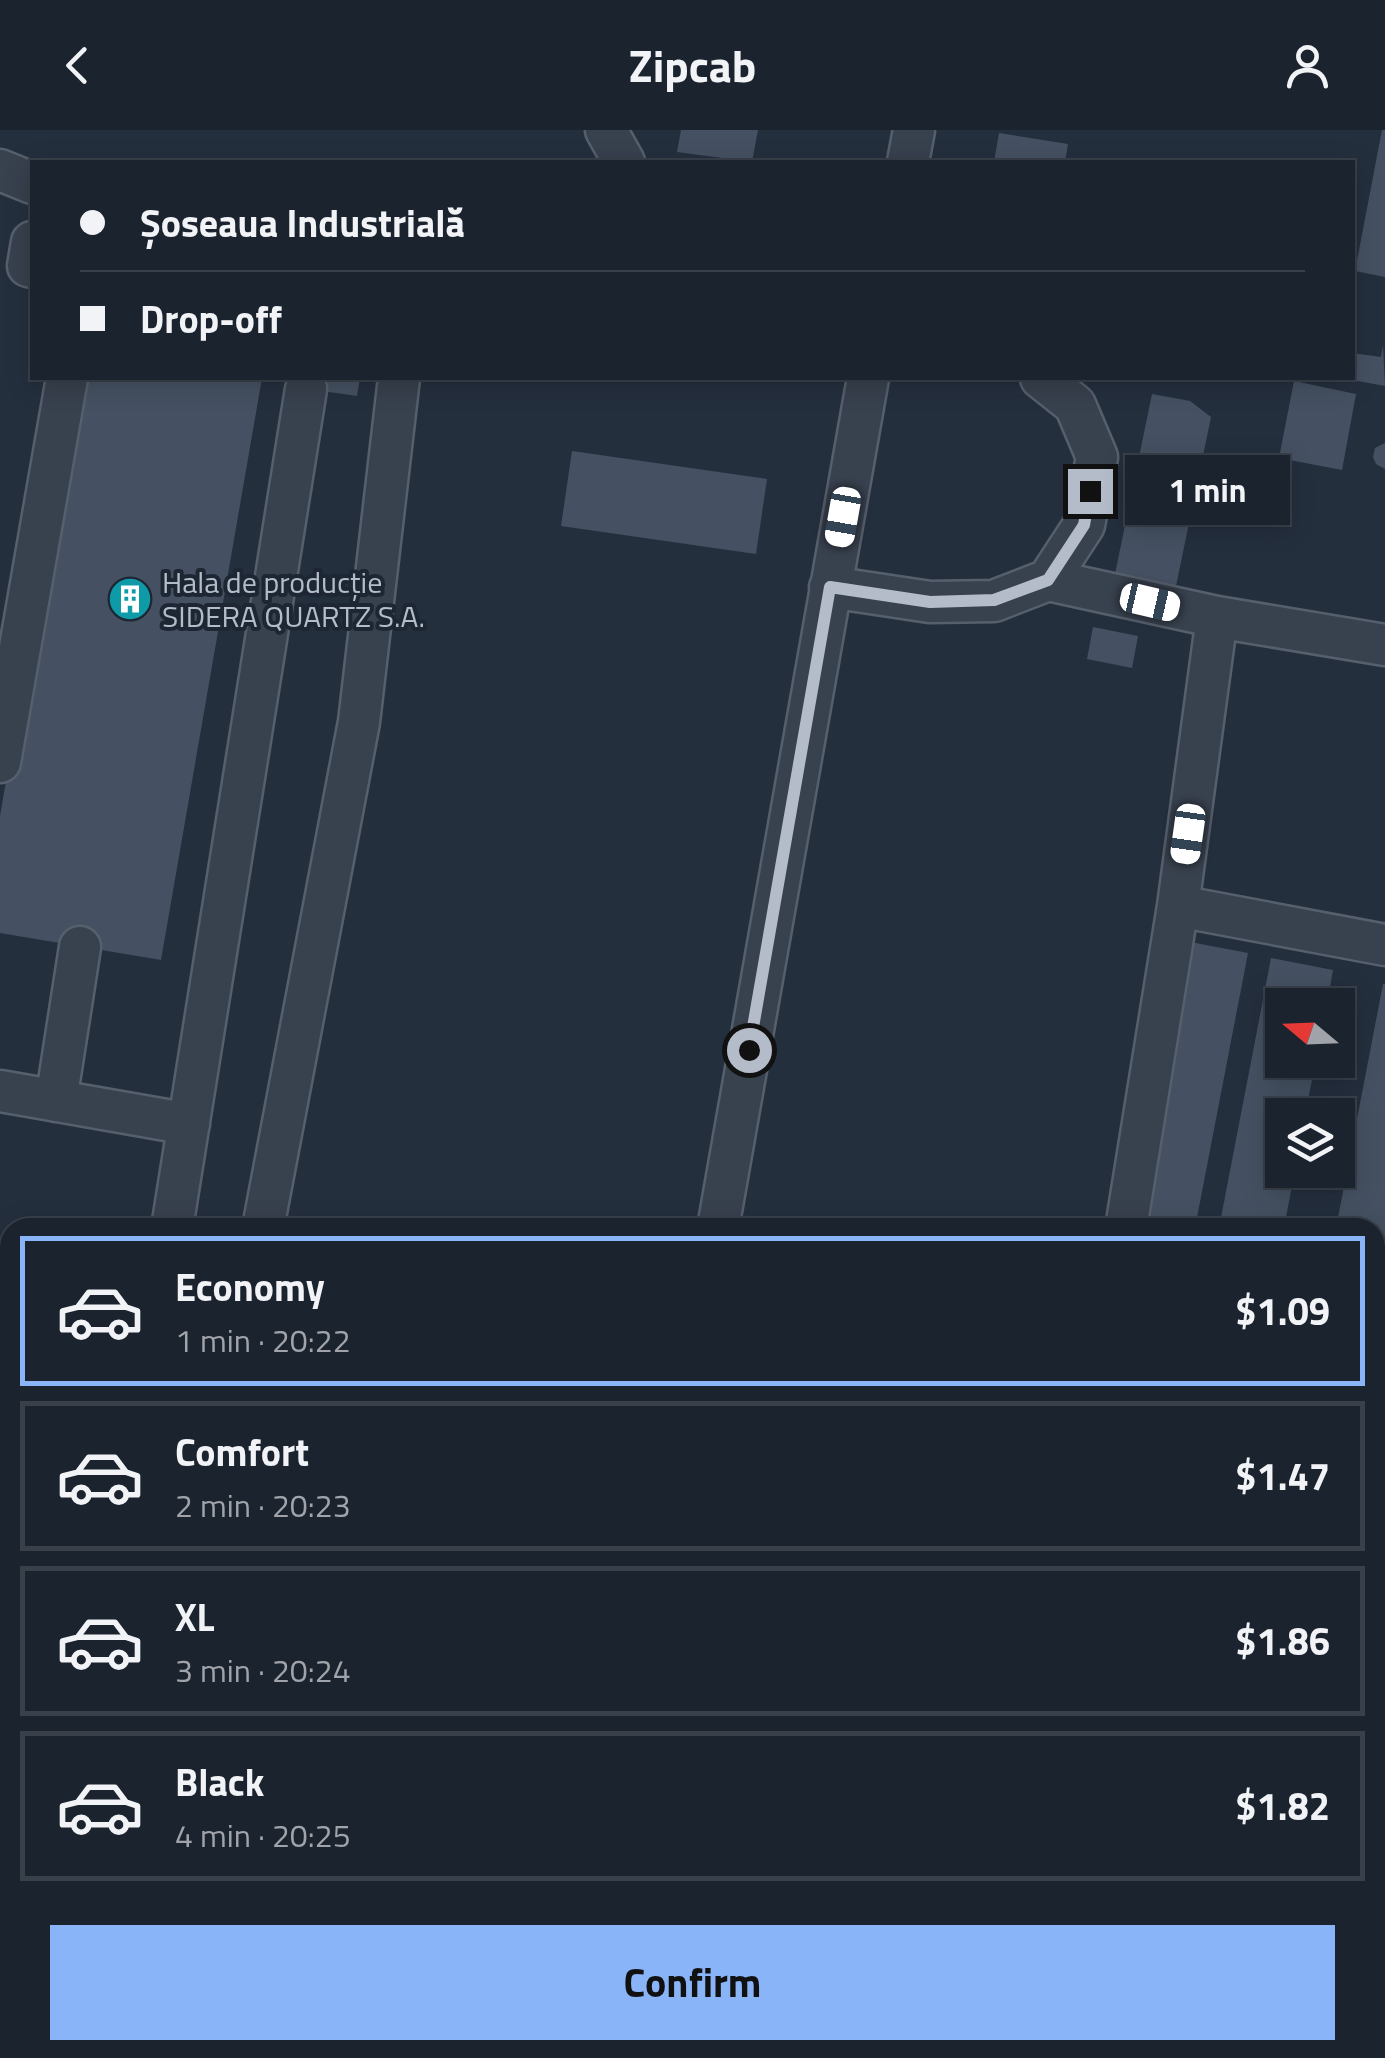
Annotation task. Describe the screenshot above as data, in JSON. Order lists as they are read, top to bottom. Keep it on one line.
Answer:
{"places":{"building":["Hala de producție SIDERA QUARTZ S.A."]},"north":"left","page":{"header":"Zipcab","banner":["Șoseaua Industrială","Drop-off"],"bubble":"1 min","list":[{"name":"Economy","note":"1 min · 20:22","value":"$1.09"},{"name":"Comfort","note":"2 min · 20:23","value":"$1.47"},{"name":"XL","note":"3 min · 20:24","value":"$1.86"},{"name":"Black","note":"4 min · 20:25","value":"$1.82"}],"buttons":"Confirm"}}
